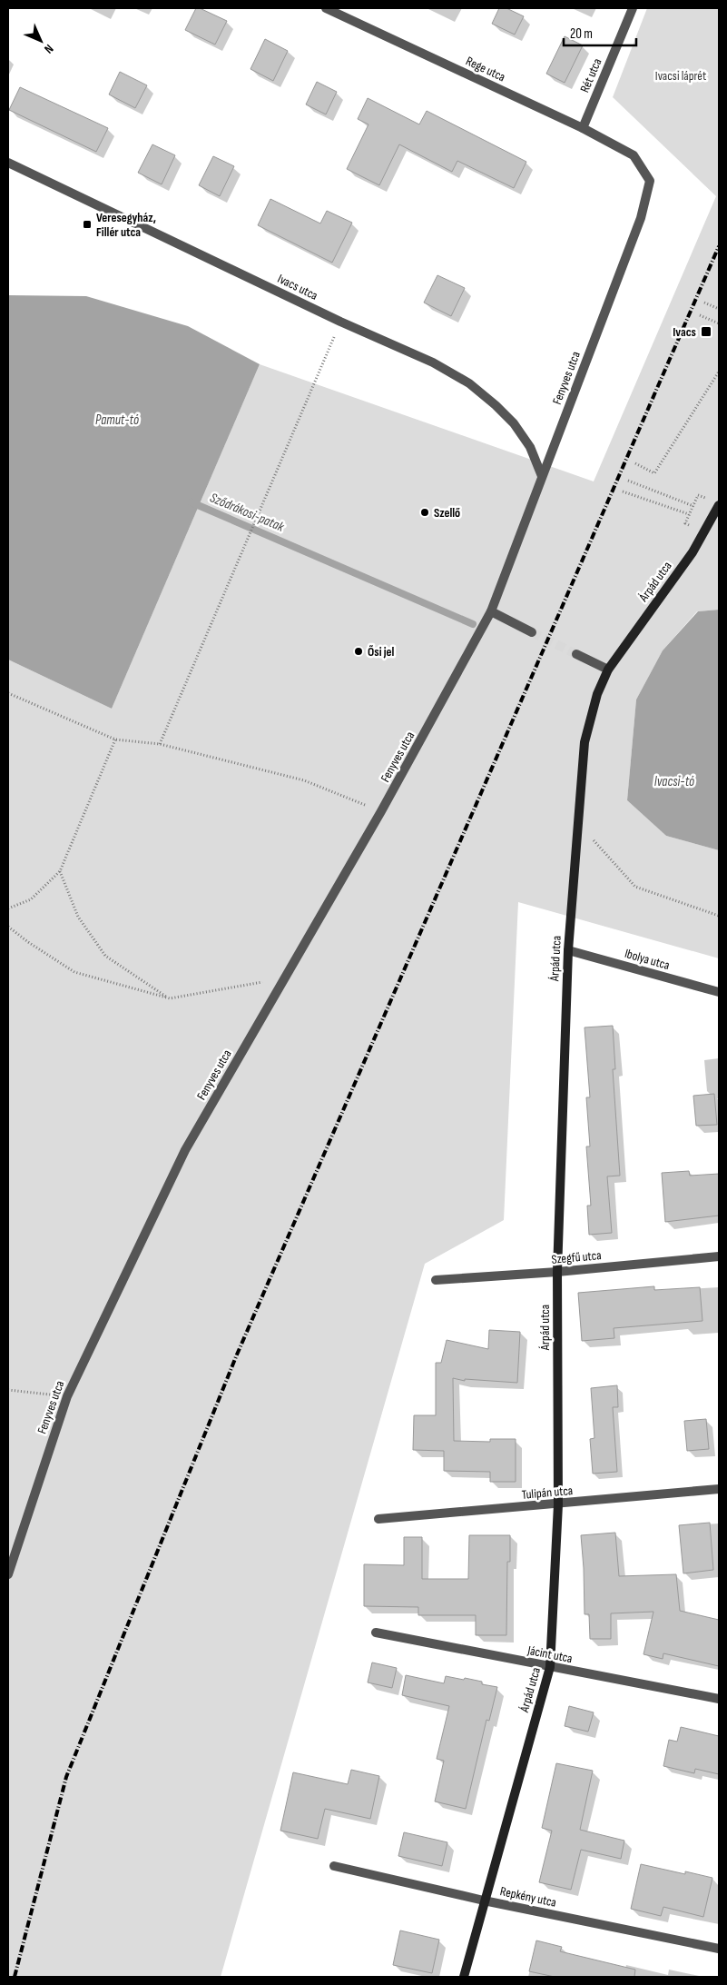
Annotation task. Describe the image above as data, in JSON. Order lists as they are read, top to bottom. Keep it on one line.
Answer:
{"streets":{"street":["Rege utca","Rét utca","Ivacs utca","Fenyves utca","Árpád utca","Ibolya utca","Szegfű utca","Tulipán utca","Jácint utca","Repkény utca"]},"crossings":[["Rege utca","Rét utca"],["Rege utca","Fenyves utca"],["Ivacs utca","Fenyves utca"],["Árpád utca","Ibolya utca"],["Árpád utca","Szegfű utca"],["Árpád utca","Tulipán utca"],["Árpád utca","Jácint utca"],["Árpád utca","Repkény utca"]],"water":["Pamut-tó","Sződrákosi-patak","Ivacsi-tó"],"parks":["Ivacsi láprét"],"places":{"transit":["Veresegyház, Fillér utca","Ivacs"],"other":["Szellő","Ősi jel"]},"scale_bar":"20 m","north":"bottom right"}
